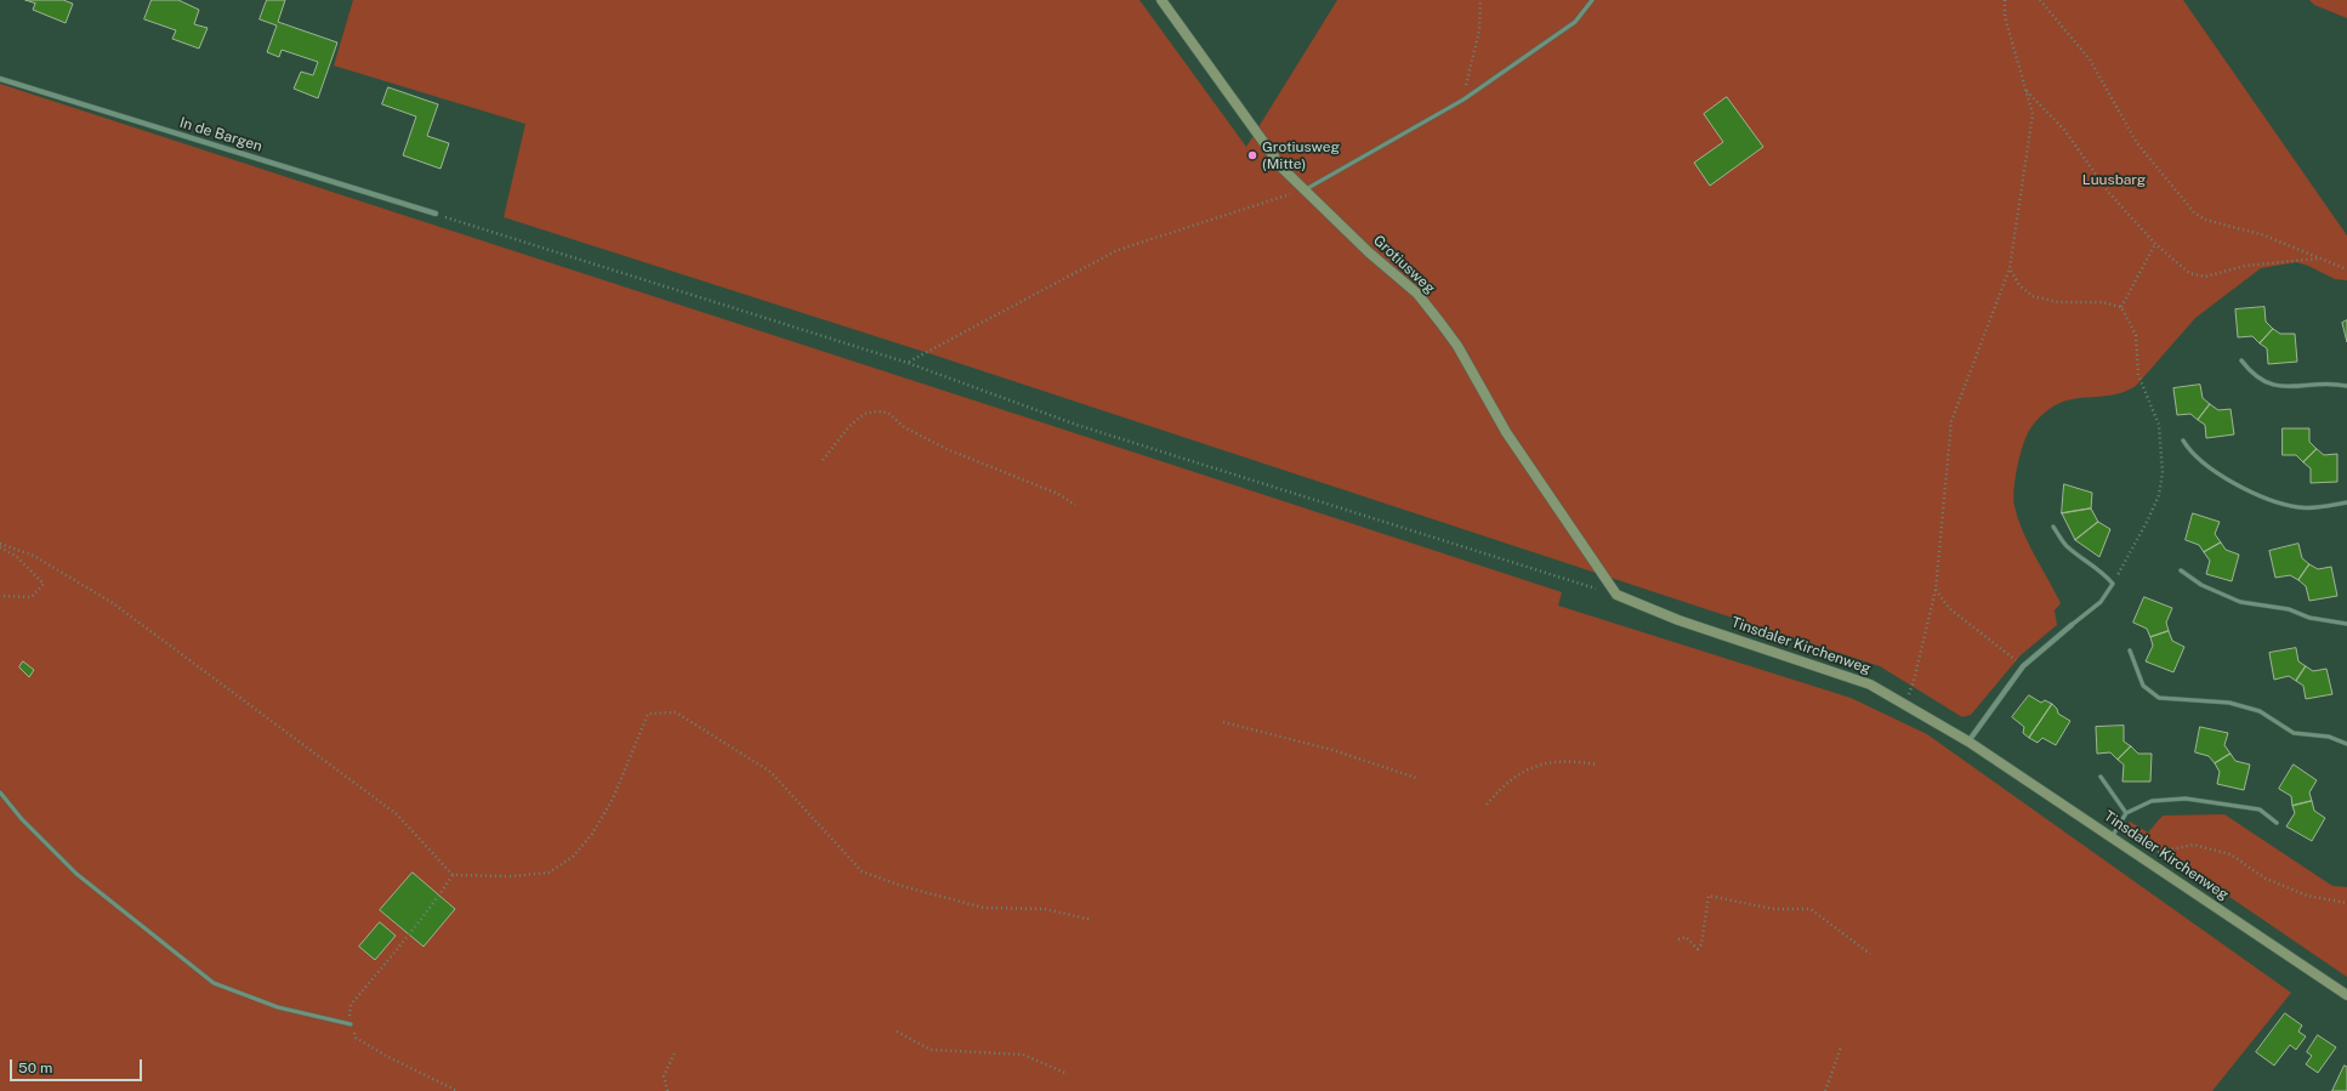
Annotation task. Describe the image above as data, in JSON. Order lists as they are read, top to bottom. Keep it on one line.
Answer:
{"streets":{"street":["In de Bargen","Grotiusweg","Tinsdaler Kirchenweg"]},"crossings":[["Grotiusweg","Tinsdaler Kirchenweg"]],"parks":["Luusbarg"],"places":["Grotiusweg (Mitte)"],"scale_bar":"50 m"}
